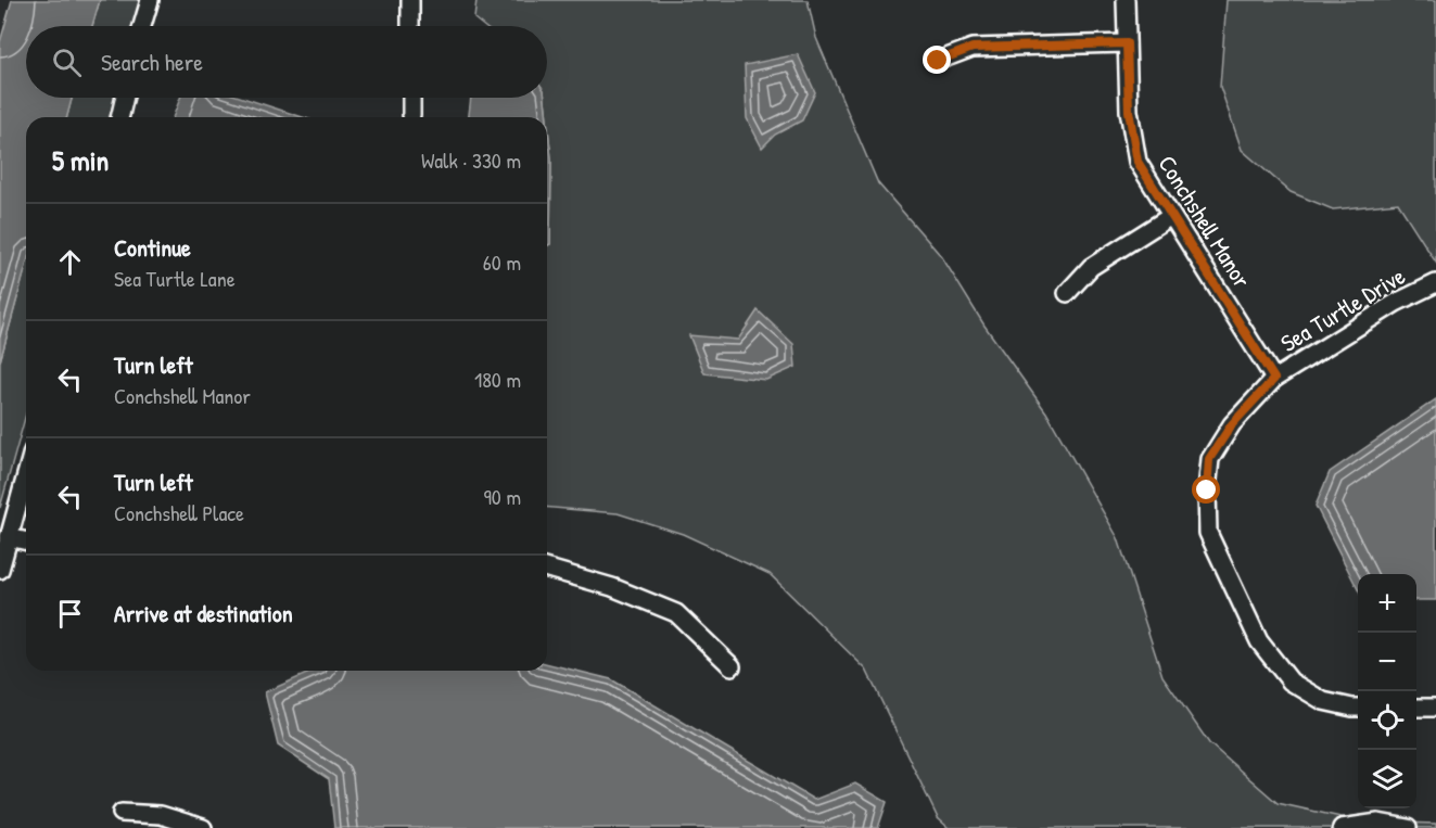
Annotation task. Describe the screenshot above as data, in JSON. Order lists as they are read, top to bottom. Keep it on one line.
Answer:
{"streets":{"street":["Conchshell Manor","Sea Turtle Drive"]},"crossings":[["Conchshell Manor","Sea Turtle Drive"]],"page":{"search":"Search here","heading":["5 min","Walk · 330 m"],"list":[["Continue","Sea Turtle Lane","60 m"],["Turn left","Conchshell Manor","180 m"],["Turn left","Conchshell Place","90 m"],"Arrive at destination"],"map_buttons":["+","−"]}}
